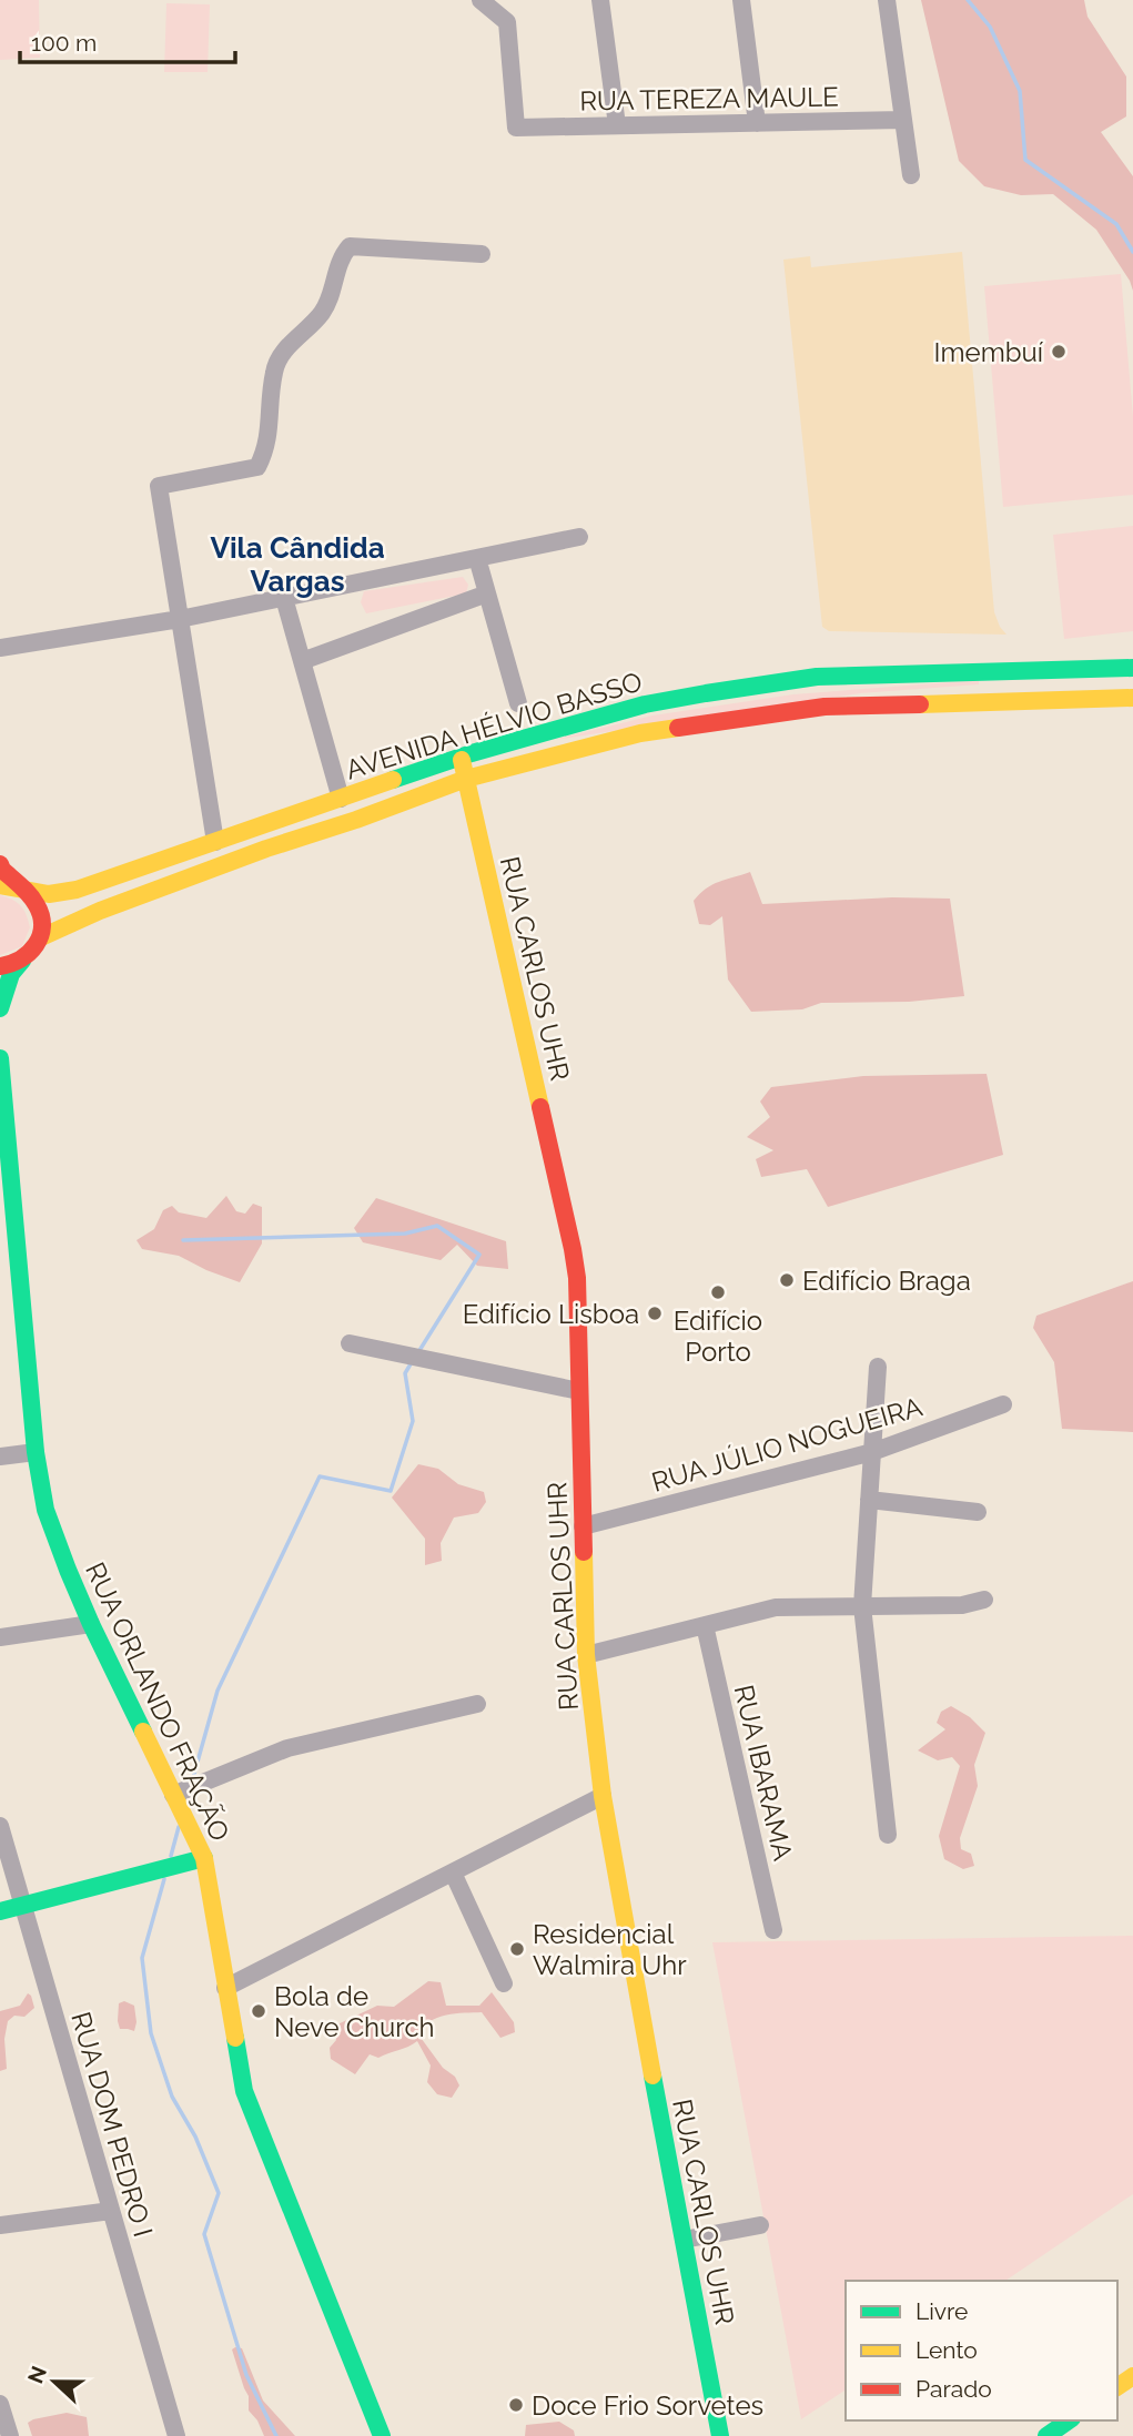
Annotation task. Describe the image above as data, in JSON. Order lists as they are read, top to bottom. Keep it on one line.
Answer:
{"streets":{"street":["RUA TEREZA MAULE","AVENIDA HÉLVIO BASSO","RUA CARLOS UHR","RUA JÚLIO NOGUEIRA","RUA ORLANDO FRAÇÃO","RUA IBARAMA","RUA DOM PEDRO I"]},"crossings":[["AVENIDA HÉLVIO BASSO","RUA CARLOS UHR"],["RUA CARLOS UHR","RUA JÚLIO NOGUEIRA"]],"districts":["Vila Cândida Vargas"],"places":["Imembuí","Edifício Braga","Edifício Porto","Edifício Lisboa","Residencial Walmira Uhr","Bola de Neve Church","Doce Frio Sorvetes"],"legend":["Livre","Lento","Parado"],"scale_bar":"100 m","north":"left"}
